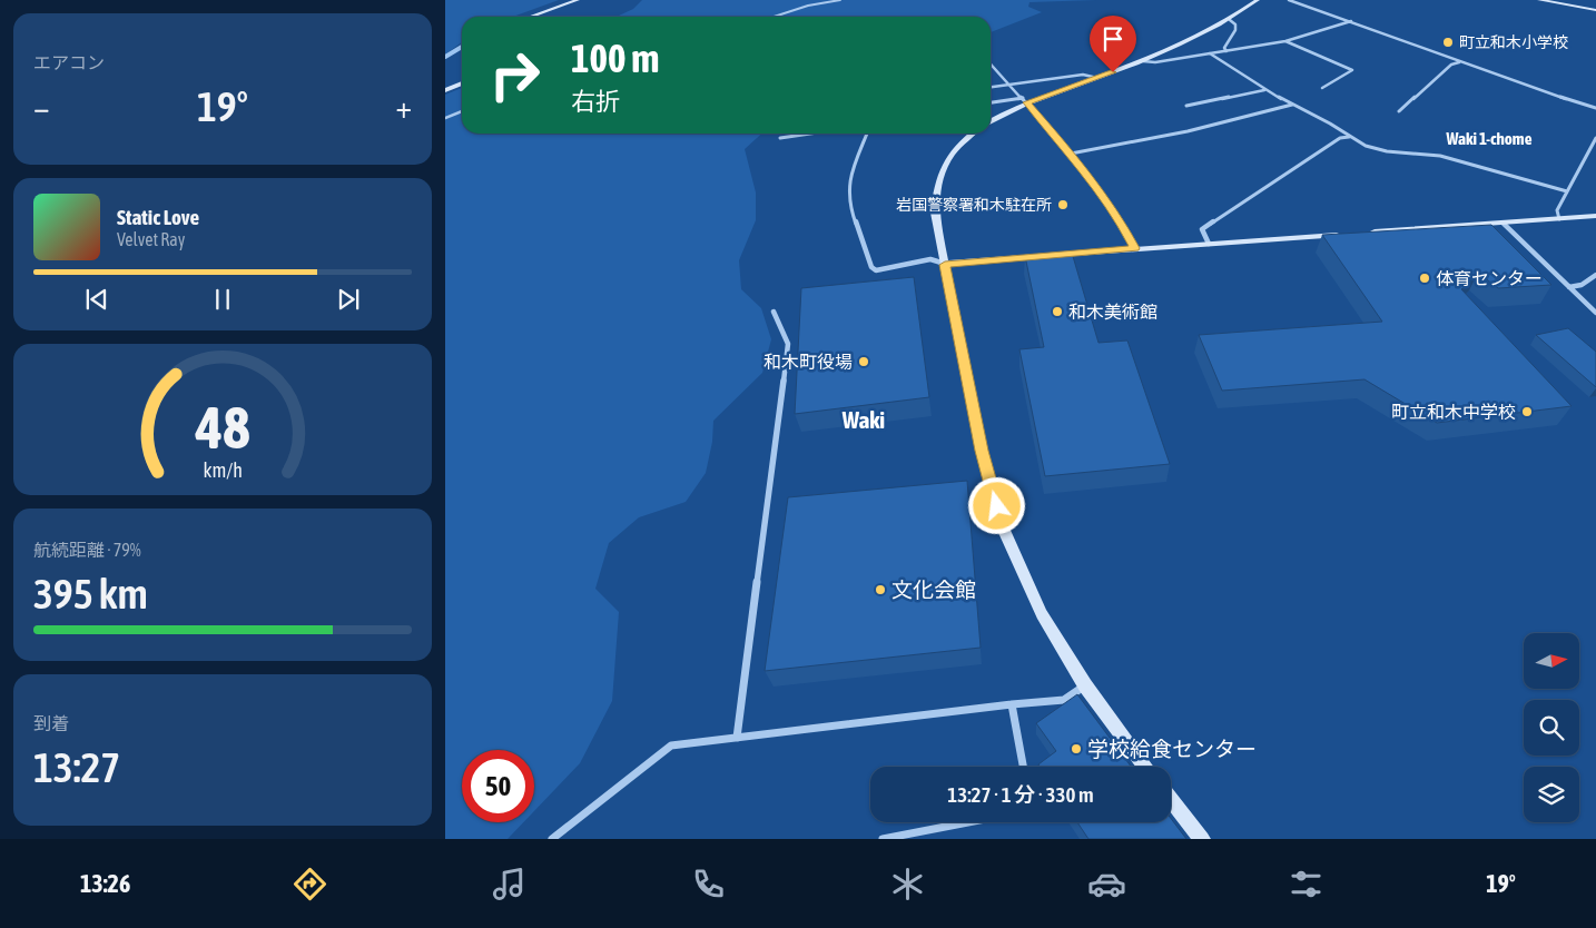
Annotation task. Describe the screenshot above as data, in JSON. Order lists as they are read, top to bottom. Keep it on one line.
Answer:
{"districts":["Waki 1-chome","Waki"],"places":["町立和木小学校","岩国警察署和木駐在所","体育センター","和木美術館","和木町役場","町立和木中学校","文化会館","学校給食センター"],"north":"right","page":{"tile":["エアコン",["航続距離 · 79%","395 km"],["到着","13:27"]],"turn":["100 m","右折"],"heat":["−","19°","+"],"song":["Static Love","Velvet Ray"],"limit":"50","trip":"13:27 · 1 分 · 330 m","tabs":["13:26","19°"],"gauge":["48","km/h"]}}
